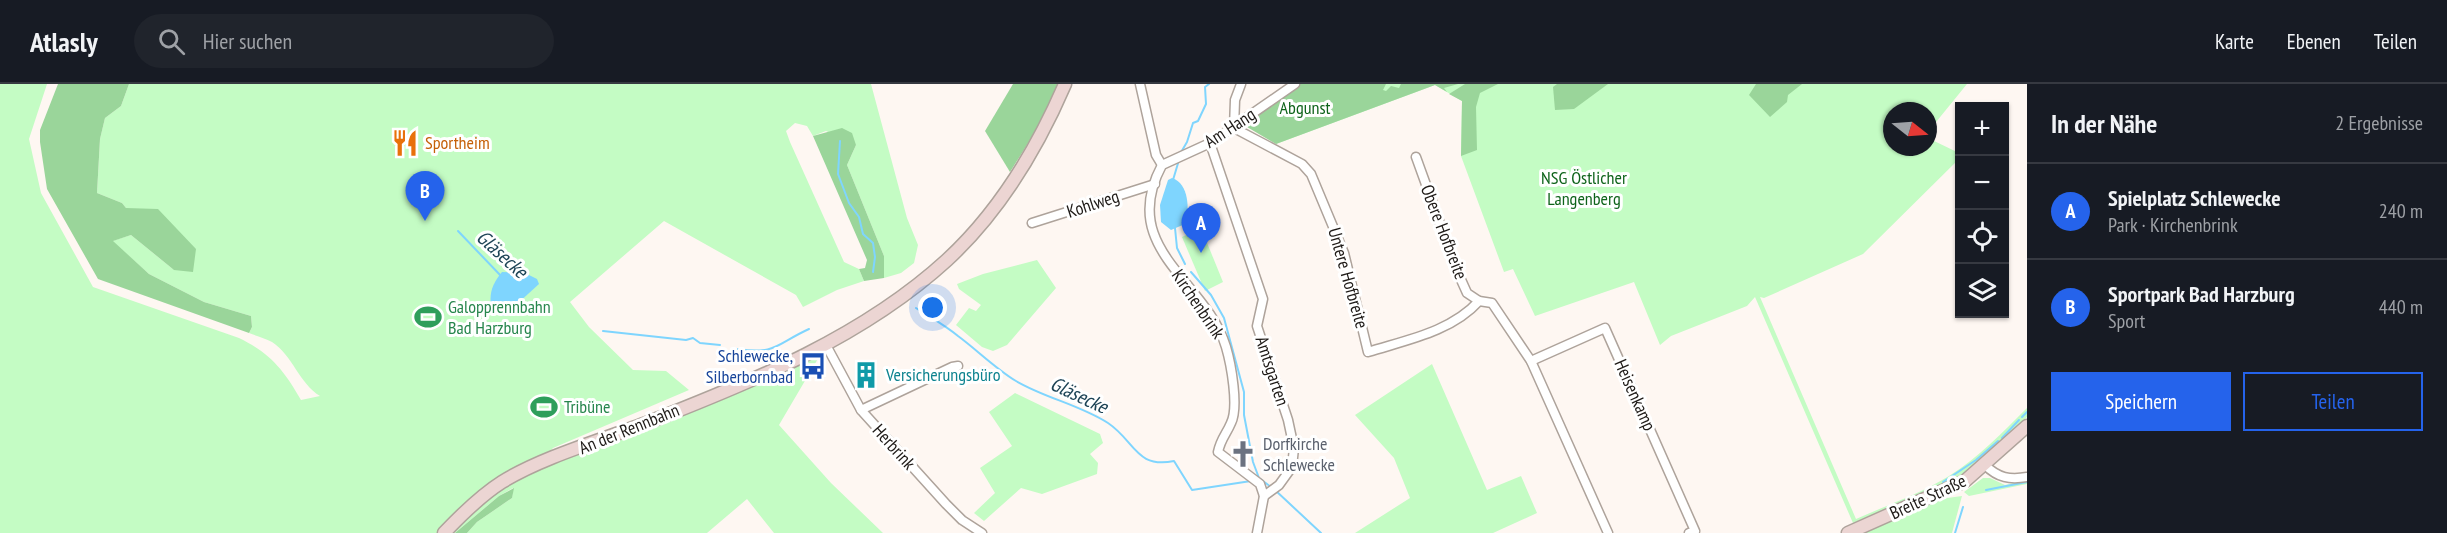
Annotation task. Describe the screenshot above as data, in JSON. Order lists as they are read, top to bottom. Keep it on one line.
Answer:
{"streets":{"main road":["An der Rennbahn","Breite Straße"],"street":["Am Hang","Kohlweg","Obere Hofbreite","Untere Hofbreite","Kirchenbrink","Amtsgarten","Heisenkamp","Herbrink"]},"crossings":[["Am Hang","Untere Hofbreite"],["Am Hang","Kirchenbrink"],["Am Hang","Amtsgarten"],["Kohlweg","Kirchenbrink"],["Obere Hofbreite","Untere Hofbreite"],["Kirchenbrink","Amtsgarten"],["An der Rennbahn","Herbrink"]],"water":["Gläsecke"],"parks":["Abgunst","NSG Östlicher Langenberg"],"places":{"restaurant":["Sportheim"],"sports":["Galopprennbahn Bad Harzburg","Tribüne"],"bus stop":["Schlewecke, Silberbornbad"],"building":["Versicherungsbüro"],"church":["Dorfkirche Schlewecke"]},"north":"right","page":{"header":"Atlasly","search":"Hier suchen","nav":["Karte","Ebenen","Teilen"],"heading":["In der Nähe","2 Ergebnisse"],"map_buttons":["+","−"],"list":[{"mark":"A","name":"Spielplatz Schlewecke","note":"Park · Kirchenbrink","value":"240 m"},{"mark":"B","name":"Sportpark Bad Harzburg","note":"Sport","value":"440 m"}],"pins":["B","A"],"buttons":["Speichern","Teilen"]}}
